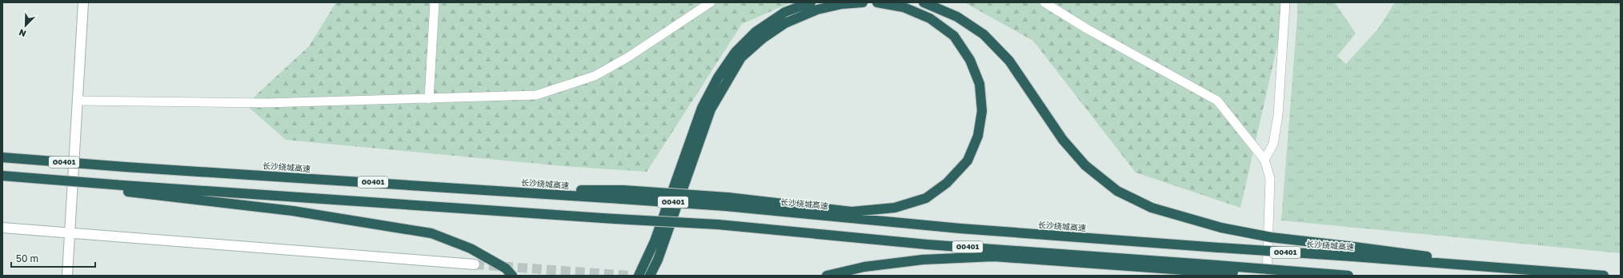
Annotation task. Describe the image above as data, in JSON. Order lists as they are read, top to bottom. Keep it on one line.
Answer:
{"streets":{"highway":["G0401","长沙绕城高速"]},"scale_bar":"50 m","north":"bottom left"}
